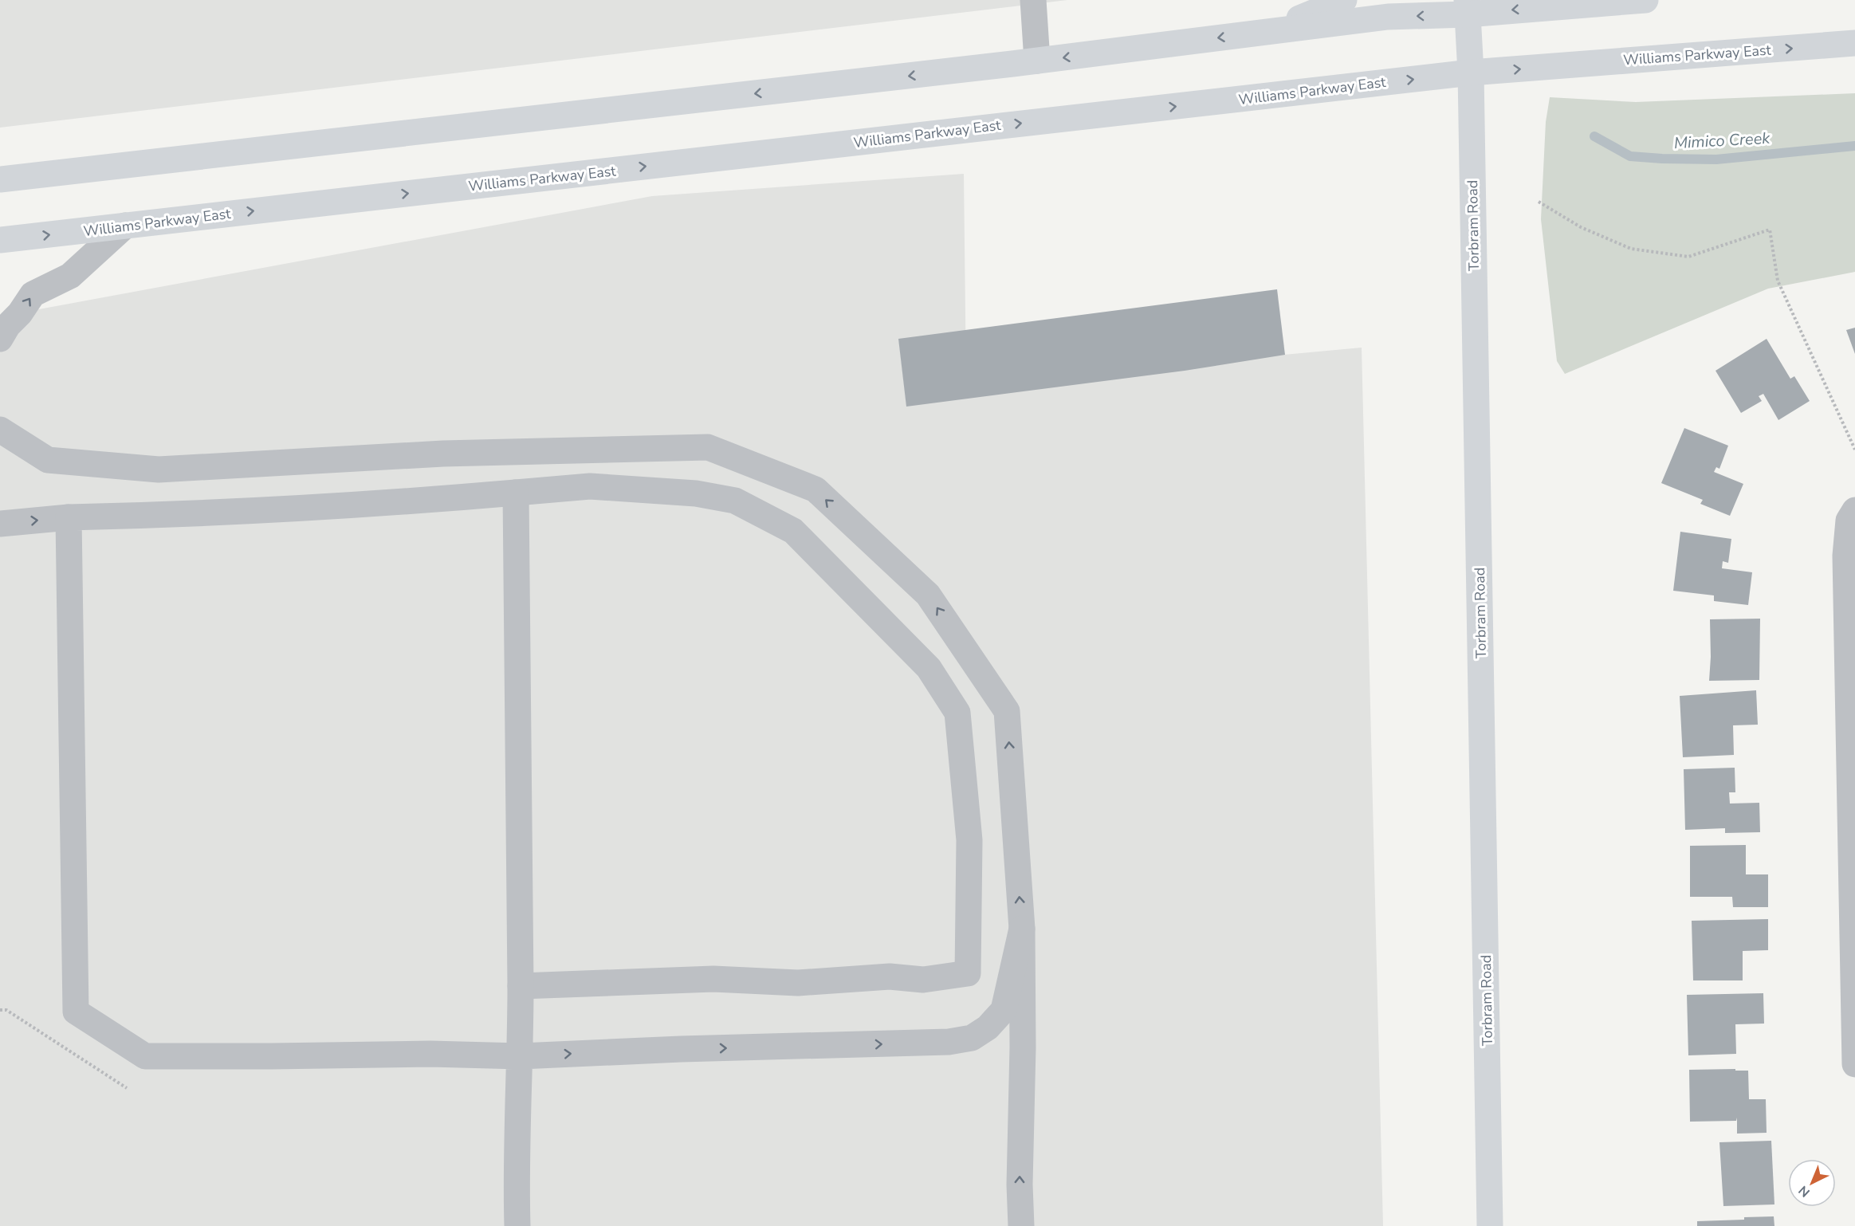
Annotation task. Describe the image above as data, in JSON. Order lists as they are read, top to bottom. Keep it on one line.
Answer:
{"streets":{"main road":["Williams Parkway East","Torbram Road"]},"crossings":[["Williams Parkway East","Torbram Road"]],"water":["Mimico Creek"],"north":"bottom left"}
